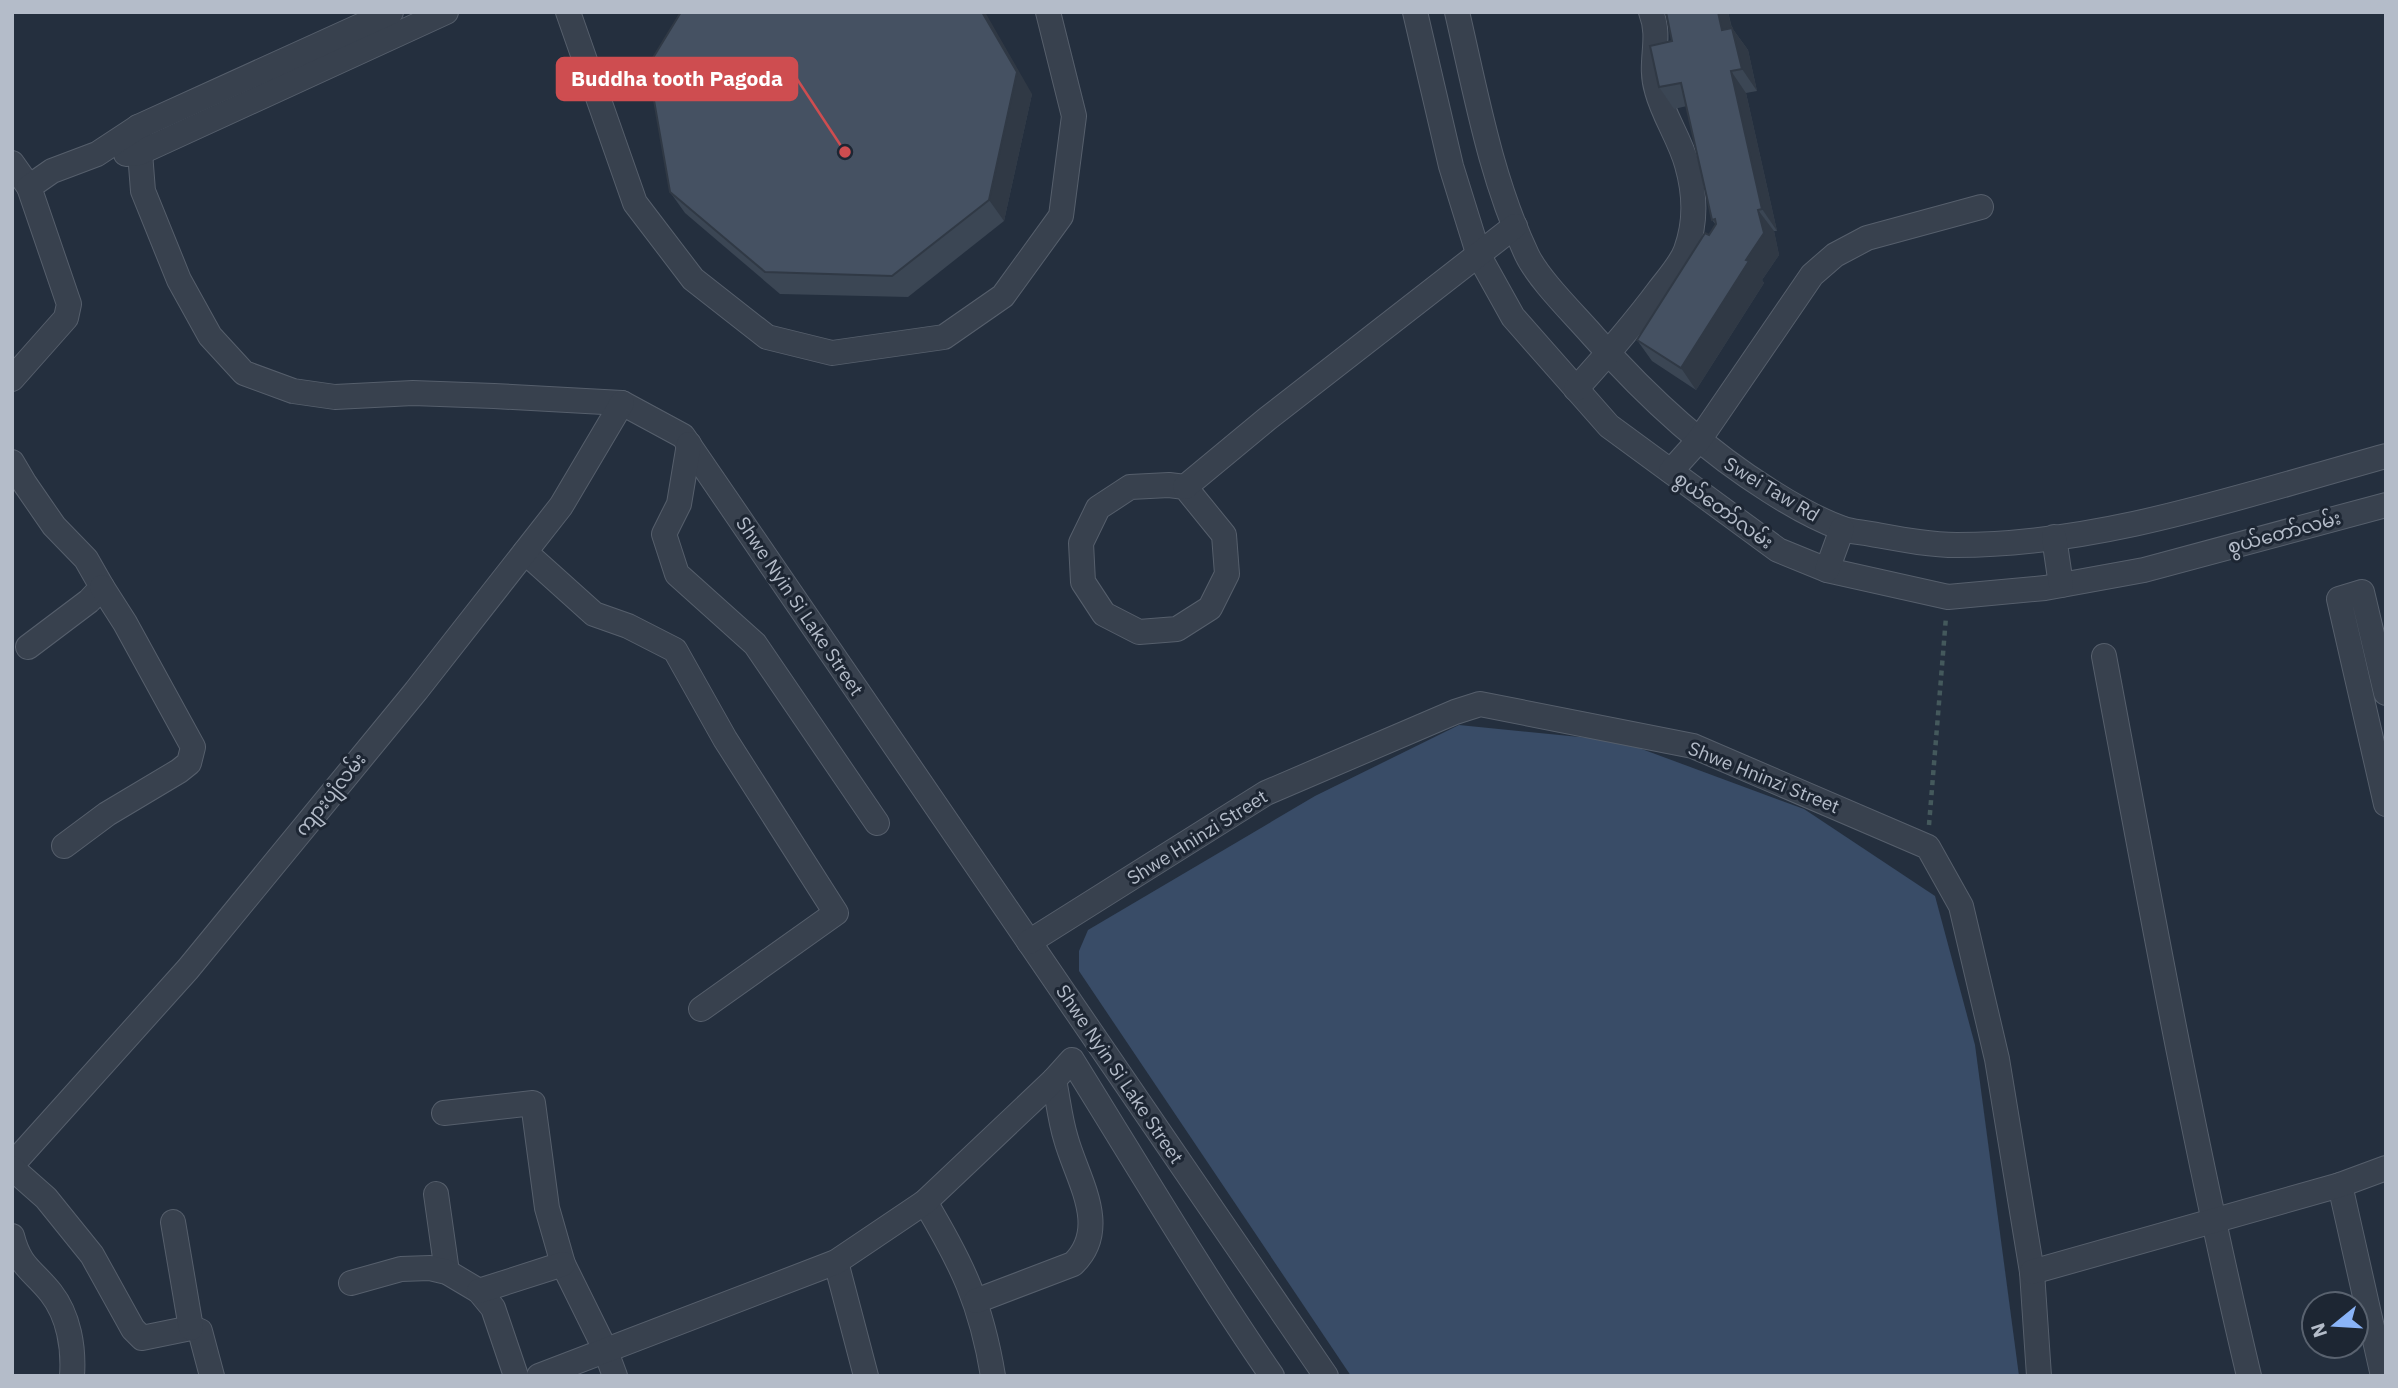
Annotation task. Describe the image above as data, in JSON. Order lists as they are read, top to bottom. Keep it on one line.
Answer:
{"streets":{"street":["Swei Taw Rd","စွယ်တော်လမ်း","Shwe Nyin Si Lake Street","Shwe Hninzi Street","ကျားပျံလမ်း"]},"crossings":[["Shwe Nyin Si Lake Street","Shwe Hninzi Street"],["Shwe Nyin Si Lake Street","ကျားပျံလမ်း"]],"places":["Buddha tooth Pagoda"],"north":"left"}
